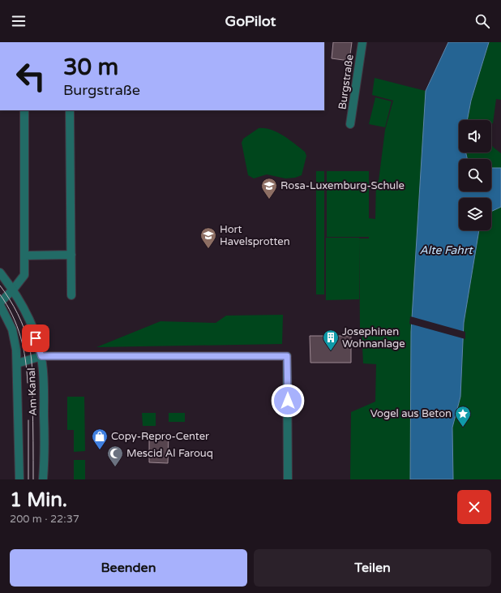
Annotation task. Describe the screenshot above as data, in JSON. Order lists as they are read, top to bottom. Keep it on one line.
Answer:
{"streets":{"street":["Burgstraße","Am Kanal"]},"water":["Alte Fahrt"],"places":{"school or university":["Rosa-Luxemburg-Schule","Hort Havelsprotten"],"building":["Josephinen Wohnanlage"],"place":["Vogel aus Beton"],"shop":["Copy-Repro-Center"],"mosque":["Mescid Al Farouq"]},"page":{"header":"GoPilot","turn":["30 m","Burgstraße"],"heading":["1 Min.","200 m · 22:37"],"buttons":["Beenden","Teilen"]}}
